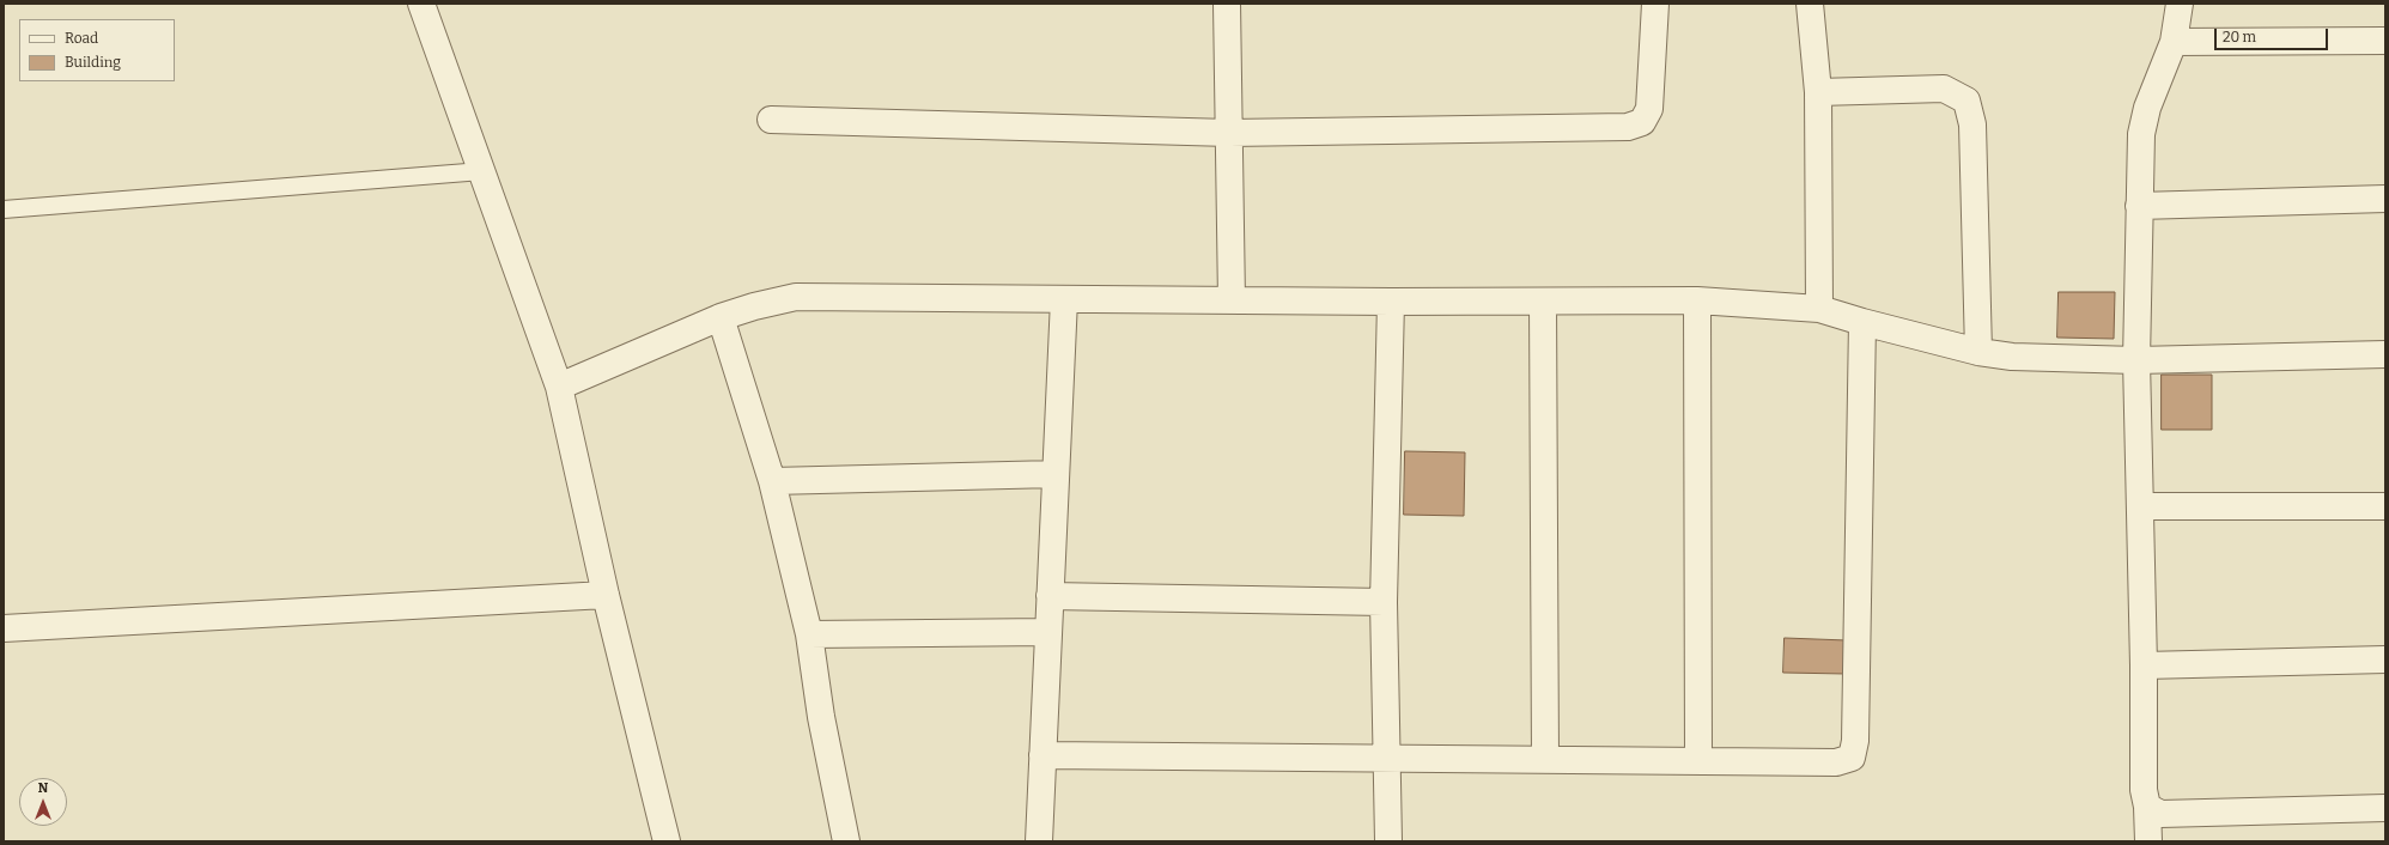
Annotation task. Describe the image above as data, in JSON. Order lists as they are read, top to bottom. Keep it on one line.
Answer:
{"legend":["Road","Building"],"scale_bar":"20 m","north":"top"}
